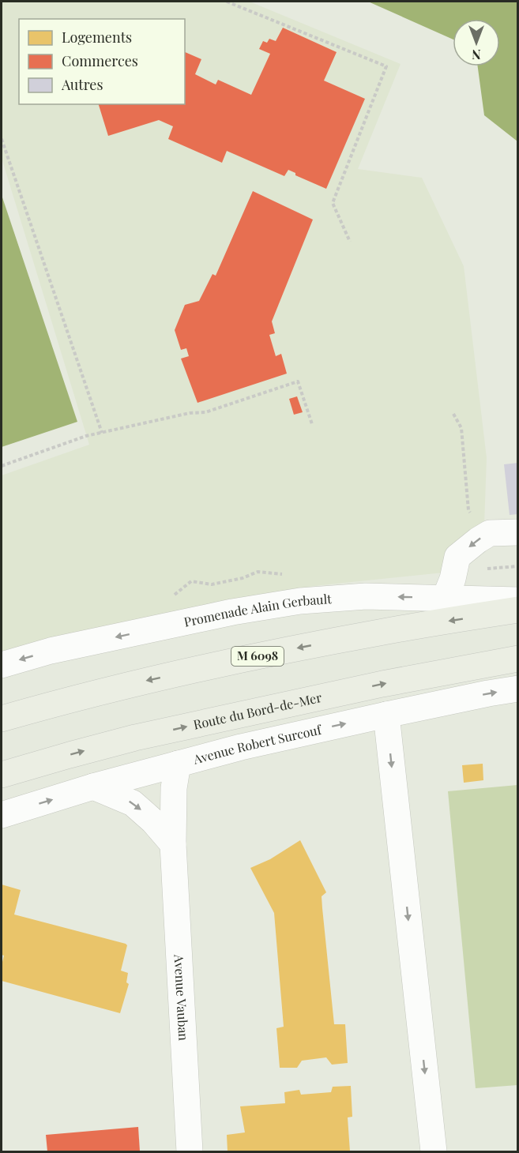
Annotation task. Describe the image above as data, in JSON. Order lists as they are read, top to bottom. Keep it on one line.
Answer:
{"streets":{"main road":["M 6098","Route du Bord-de-Mer"],"street":["Promenade Alain Gerbault","Avenue Robert Surcouf","Avenue Vauban"]},"crossings":[["Avenue Robert Surcouf","Avenue Vauban"]],"one_way":["Promenade Alain Gerbault","Avenue Robert Surcouf"],"legend":["Logements","Commerces","Autres"],"north":"bottom"}
